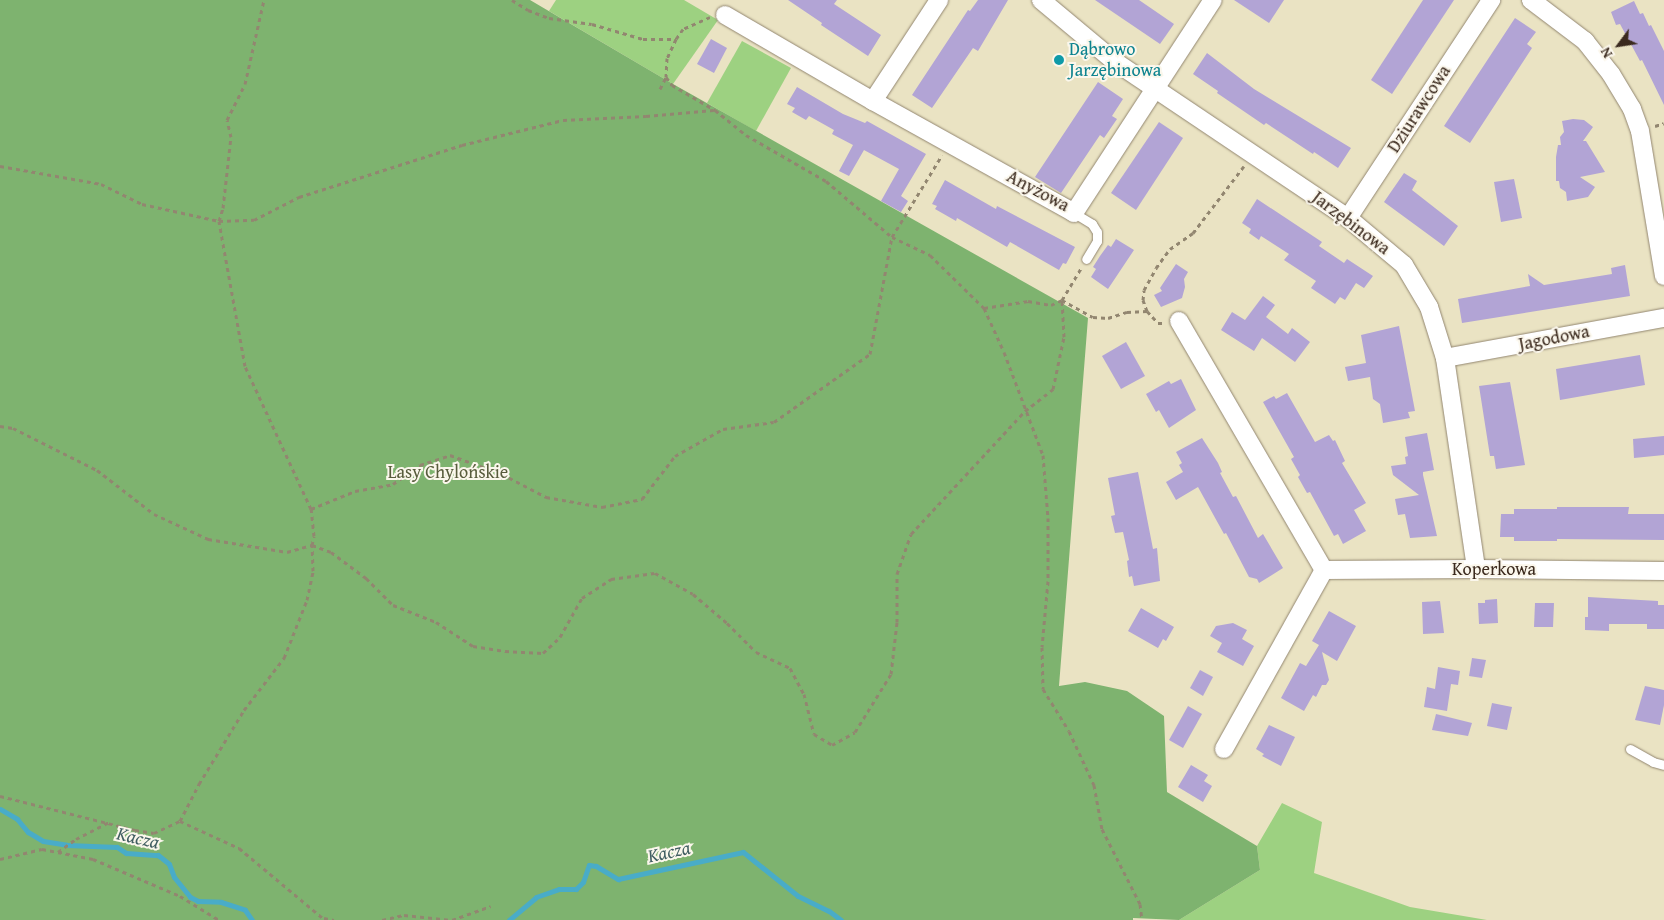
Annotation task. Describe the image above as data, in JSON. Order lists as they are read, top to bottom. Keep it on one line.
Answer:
{"streets":{"street":["Dziurawcowa","Anyżowa","Jarzębinowa","Jagodowa","Koperkowa"]},"crossings":[["Dziurawcowa","Jarzębinowa"],["Anyżowa","Jarzębinowa"],["Jarzębinowa","Jagodowa"],["Jarzębinowa","Koperkowa"]],"water":["Kacza"],"parks":["Lasy Chylońskie"],"places":["Dąbrowo Jarzębinowa"],"north":"bottom left"}
